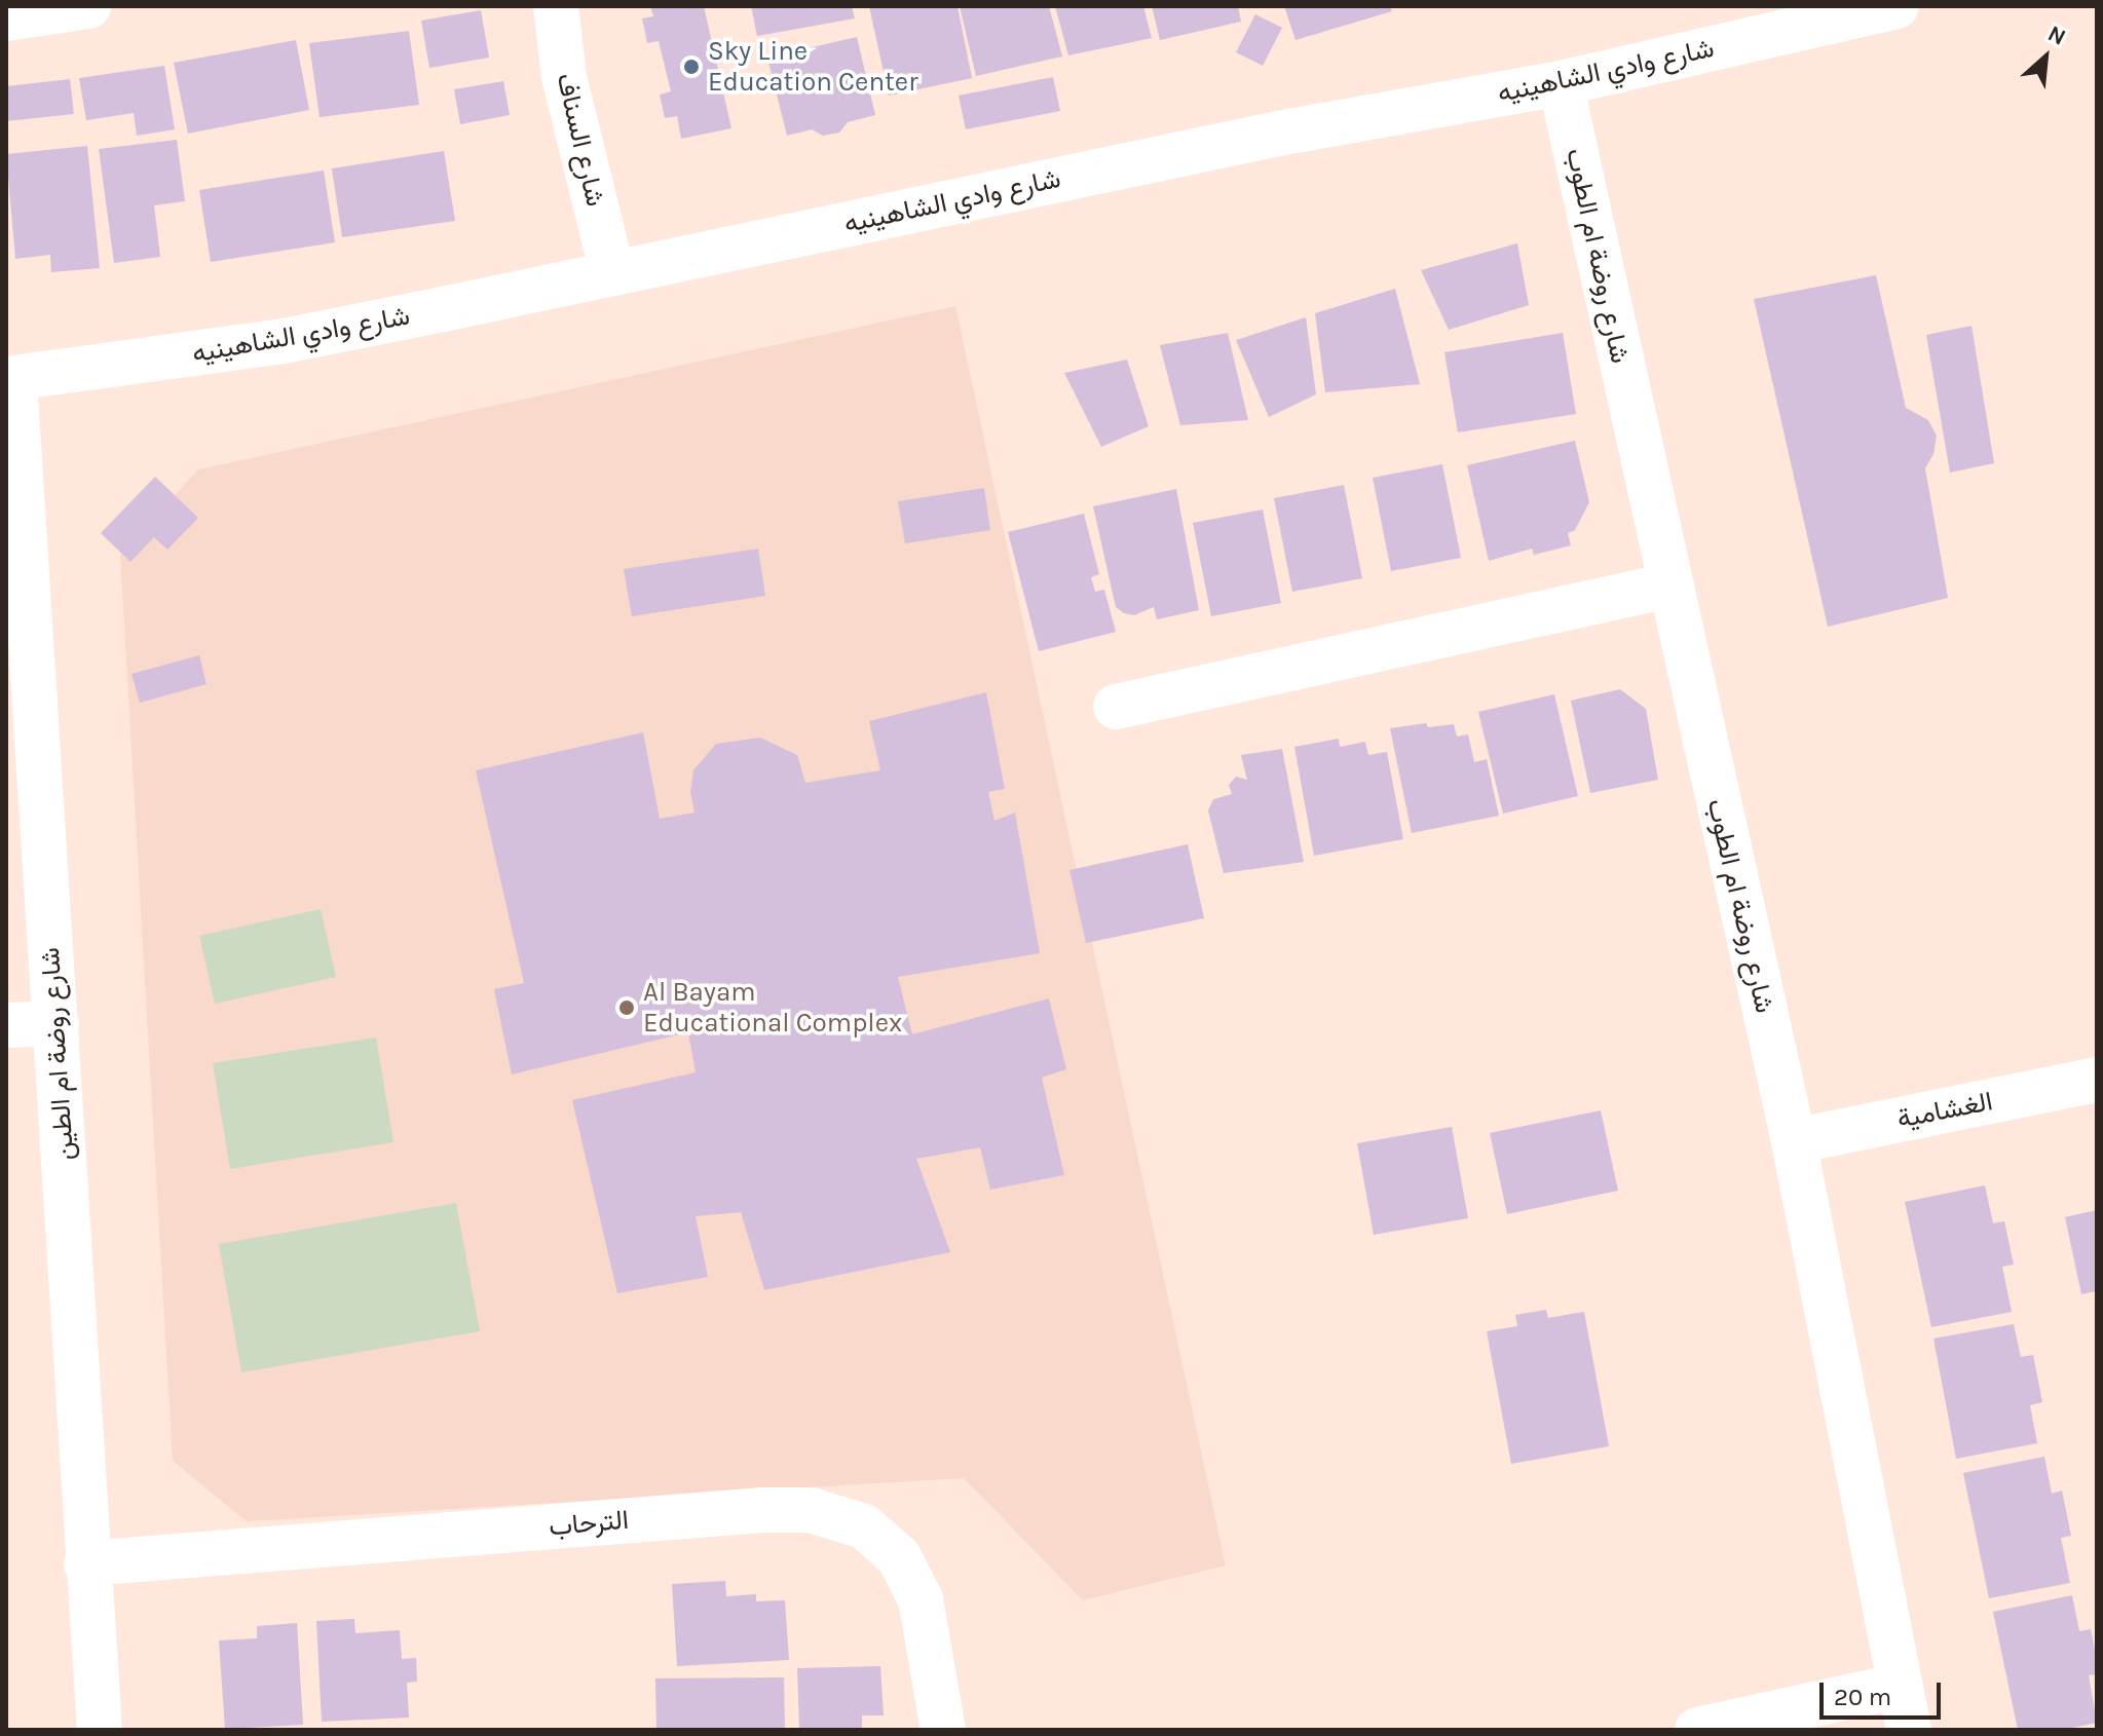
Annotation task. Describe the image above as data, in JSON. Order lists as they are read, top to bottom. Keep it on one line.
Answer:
{"streets":{"street":["شارع وادي الشاهينيه","شارع السناف","شارع روضة ام الطوب","شارع روضة ام الطين","الغشامية","الترحاب"]},"crossings":[["شارع وادي الشاهينيه","شارع السناف"],["شارع وادي الشاهينيه","شارع روضة ام الطوب"],["شارع وادي الشاهينيه","شارع روضة ام الطين"],["شارع روضة ام الطوب","الغشامية"],["شارع روضة ام الطين","الترحاب"]],"places":["Sky Line Education Center","Al Bayam Educational Complex"],"scale_bar":"20 m","north":"top right"}
